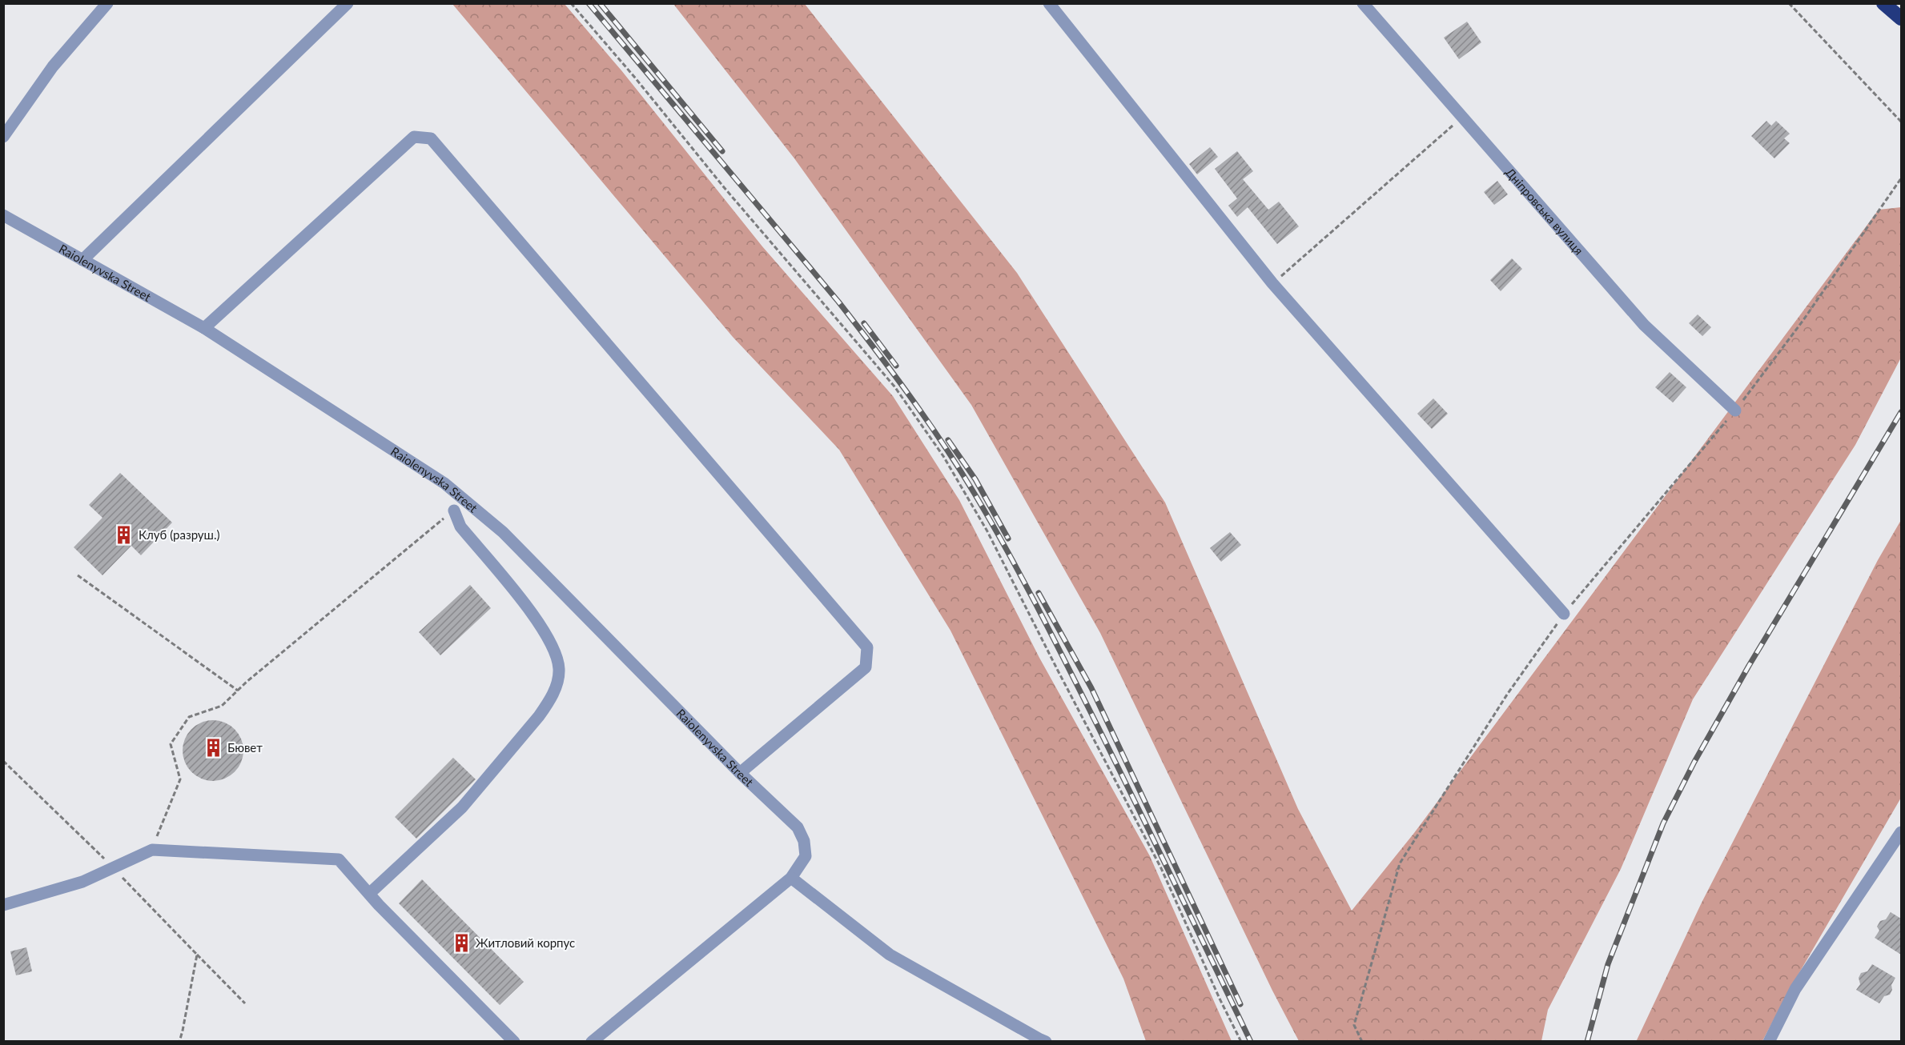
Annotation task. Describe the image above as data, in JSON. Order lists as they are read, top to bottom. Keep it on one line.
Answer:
{"streets":{"street":["Дніпровська вулиця","Raiolenyvska Street"]},"places":{"building":["Клуб (разруш.)","Бювет","Житловий корпус"]}}
